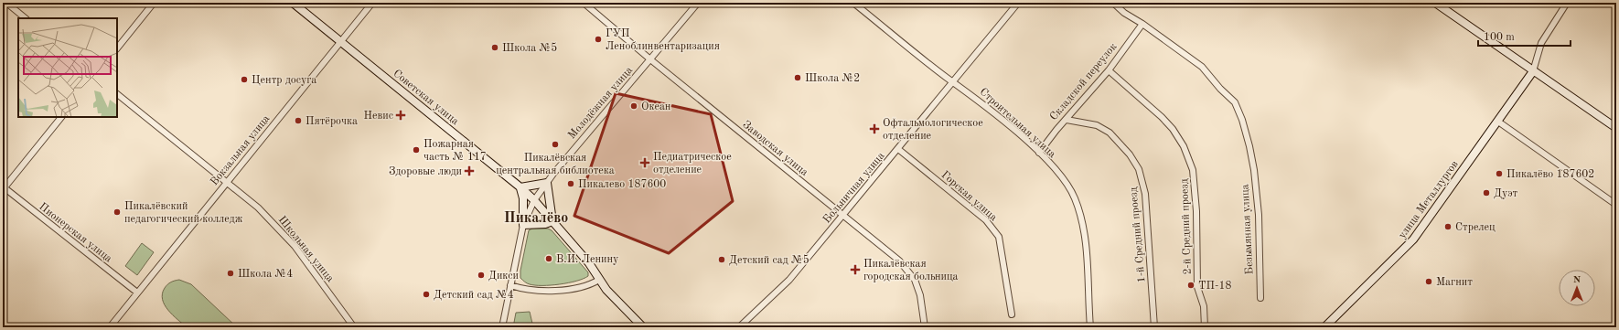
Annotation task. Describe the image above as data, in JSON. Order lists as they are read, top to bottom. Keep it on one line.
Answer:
{"streets":{"street":["Складской переулок","Советская улица","Молодёжная улица","Строительная улица","Заводская улица","Вокзальная улица","Больничная улица","Горская улица","улица Металлургов","2-й Средний проезд","Безымянная улица","Пионерская улица","1-й Средний проезд","Школьная улица"]},"crossings":[["Складской переулок","Строительная улица"],["Складской переулок","2-й Средний проезд"],["Складской переулок","Безымянная улица"],["Складской переулок","1-й Средний проезд"],["Советская улица","Молодёжная улица"],["Советская улица","Вокзальная улица"],["Молодёжная улица","Заводская улица"],["Строительная улица","Больничная улица"],["Заводская улица","Больничная улица"],["Вокзальная улица","Пионерская улица"],["Вокзальная улица","Школьная улица"],["Больничная улица","Горская улица"]],"districts":["Пикалёво"],"places":{"other":["ГУП Леноблинвентаризация","Школа №5","Школа №2","Центр досуга","Океан","Пятёрочка","Пикалёвская центральная библиотека","Пожарная часть № 117","Пикалёво 187602","Пикалево 187600","Дуэт","Пикалёвский педагогический колледж","Стрелец","В.И. Ленину","Детский сад №5","Школа №4","Дикси","Магнит","ТП-18","Детский сад №4"],"health":["Невис","Офтальмологическое отделение","Педиатрическое отделение","Здоровые люди","Пикалёвская городская больница"]},"scale_bar":"100 m","north":"top"}
